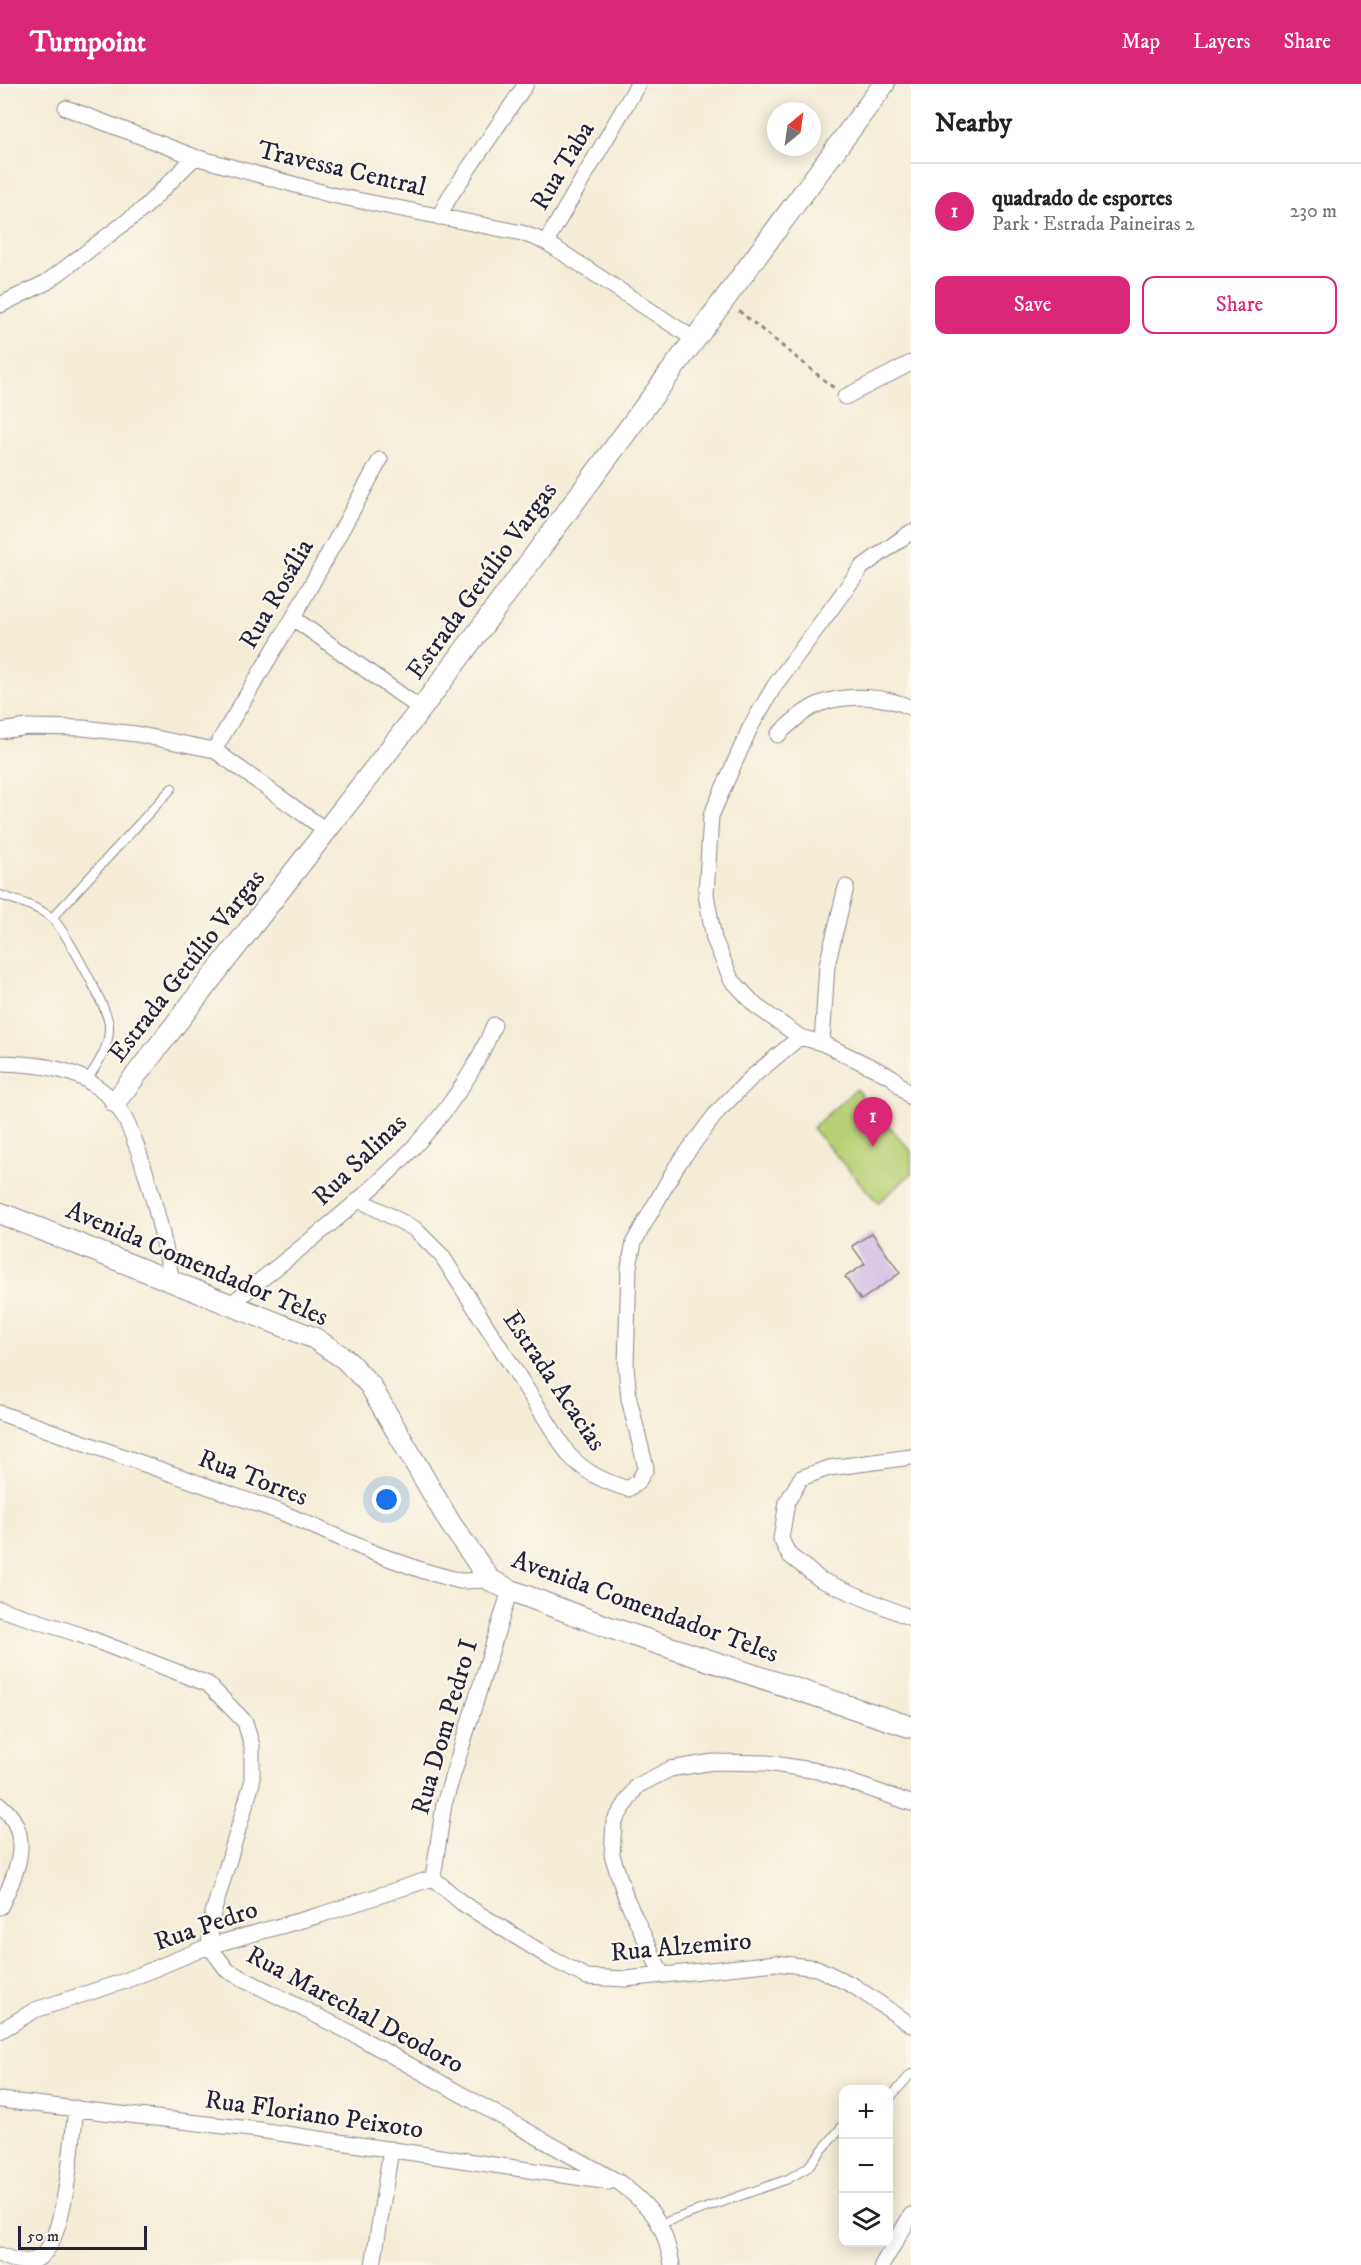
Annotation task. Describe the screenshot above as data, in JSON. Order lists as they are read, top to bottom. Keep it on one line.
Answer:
{"streets":{"main road":["Estrada Getúlio Vargas","Avenida Comendador Teles"],"street":["Rua Taba","Travessa Central","Rua Rosália","Rua Salinas","Estrada Acacias","Rua Torres","Rua Dom Pedro I","Rua Pedro","Rua Alzemiro","Rua Marechal Deodoro","Rua Floriano Peixoto"]},"crossings":[["Rua Taba","Travessa Central"],["Travessa Central","Estrada Getúlio Vargas"],["Rua Salinas","Avenida Comendador Teles"],["Rua Salinas","Estrada Acacias"],["Avenida Comendador Teles","Rua Torres"],["Avenida Comendador Teles","Rua Dom Pedro I"],["Rua Dom Pedro I","Rua Pedro"],["Rua Dom Pedro I","Rua Alzemiro"],["Rua Pedro","Rua Alzemiro"],["Rua Pedro","Rua Marechal Deodoro"],["Rua Marechal Deodoro","Rua Floriano Peixoto"]],"scale_bar":"50 m","north":"top right","page":{"header":"Turnpoint","nav":["Map","Layers","Share"],"heading":"Nearby","list":[{"mark":"1","name":"quadrado de esportes","note":"Park · Estrada Paineiras 2","value":"230 m"}],"buttons":["Save","Share"],"pins":"1","map_buttons":["+","−"],"scale":"50 m"}}
